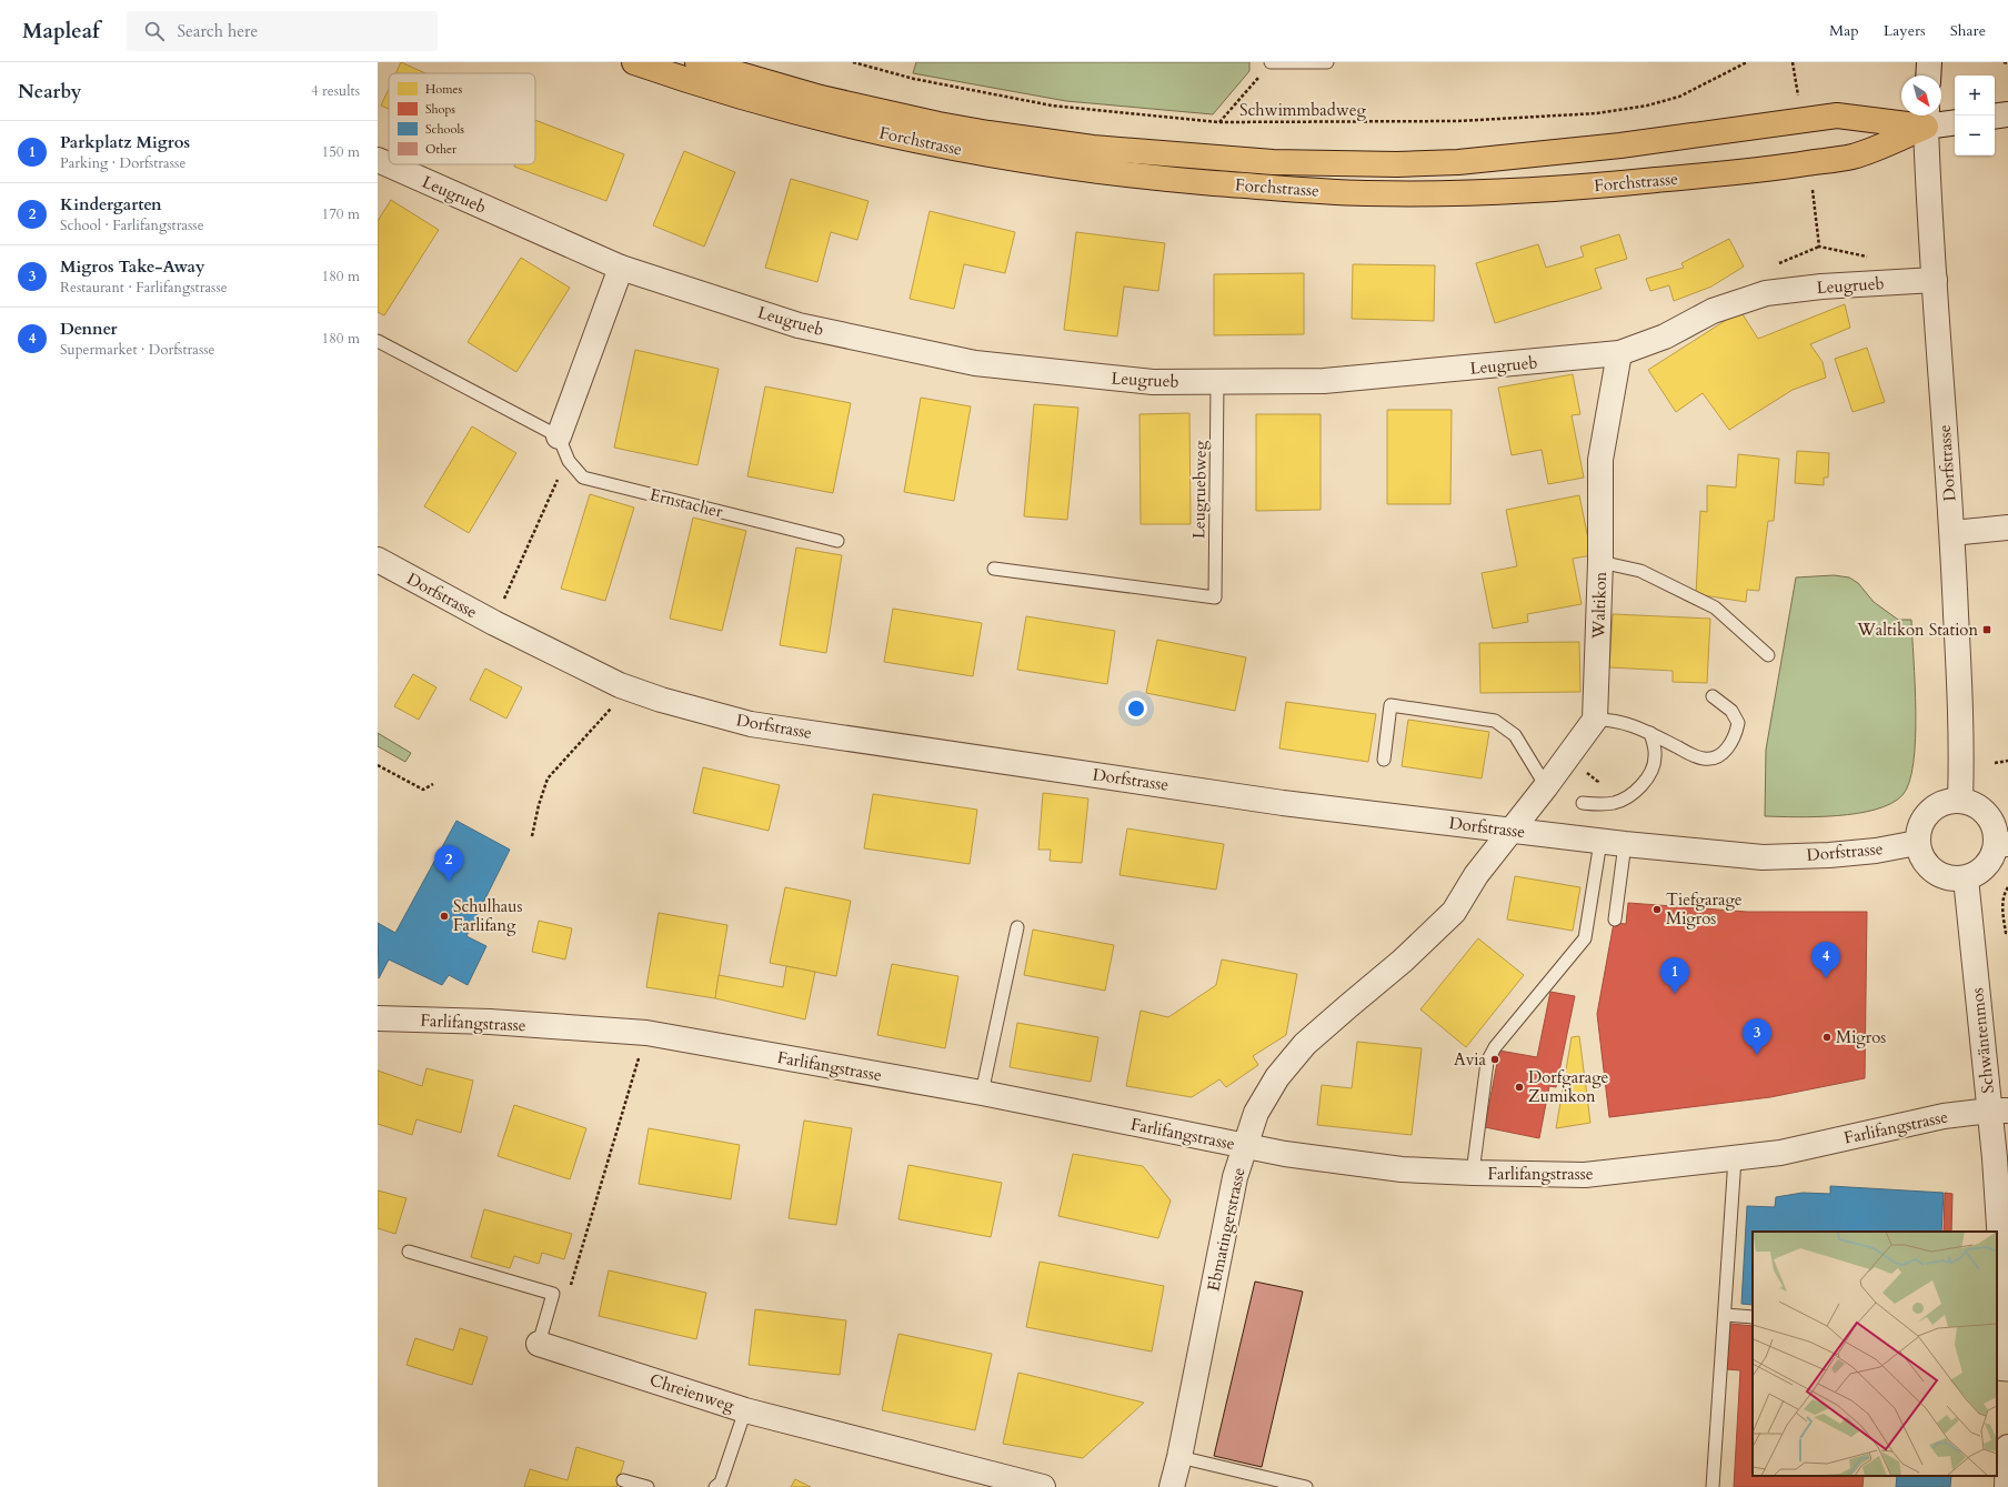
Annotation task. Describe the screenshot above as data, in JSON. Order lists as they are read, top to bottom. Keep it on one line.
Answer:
{"streets":{"highway":["Forchstrasse"],"street":["Leugrueb","Dorfstrasse","Waltikon","Farlifangstrasse","Schwäntenmos","Ebmatingerstrasse","Chreienweg"],"lane":["Leugruebweg","Ernstacher"],"path":["Schwimmbadweg"]},"crossings":[["Forchstrasse","Dorfstrasse"],["Leugrueb","Dorfstrasse"],["Leugrueb","Leugruebweg"],["Leugrueb","Waltikon"],["Dorfstrasse","Schwäntenmos"],["Dorfstrasse","Ebmatingerstrasse"],["Farlifangstrasse","Schwäntenmos"],["Farlifangstrasse","Ebmatingerstrasse"]],"places":{"transit":["Waltikon Station"],"other":["Tiefgarage Migros","Schulhaus Farlifang","Migros","Avia","Dorfgarage Zumikon"]},"legend":["Homes","Shops","Schools","Other"],"north":"bottom right","page":{"header":"Mapleaf","search":"Search here","nav":["Map","Layers","Share"],"heading":["Nearby","4 results"],"map_buttons":["+","−"],"list":[{"mark":"1","name":"Parkplatz Migros","note":"Parking · Dorfstrasse","value":"150 m"},{"mark":"2","name":"Kindergarten","note":"School · Farlifangstrasse","value":"170 m"},{"mark":"3","name":"Migros Take-Away","note":"Restaurant · Farlifangstrasse","value":"180 m"},{"mark":"4","name":"Denner","note":"Supermarket · Dorfstrasse","value":"180 m"}],"pins":["2","4","1","3"]}}
